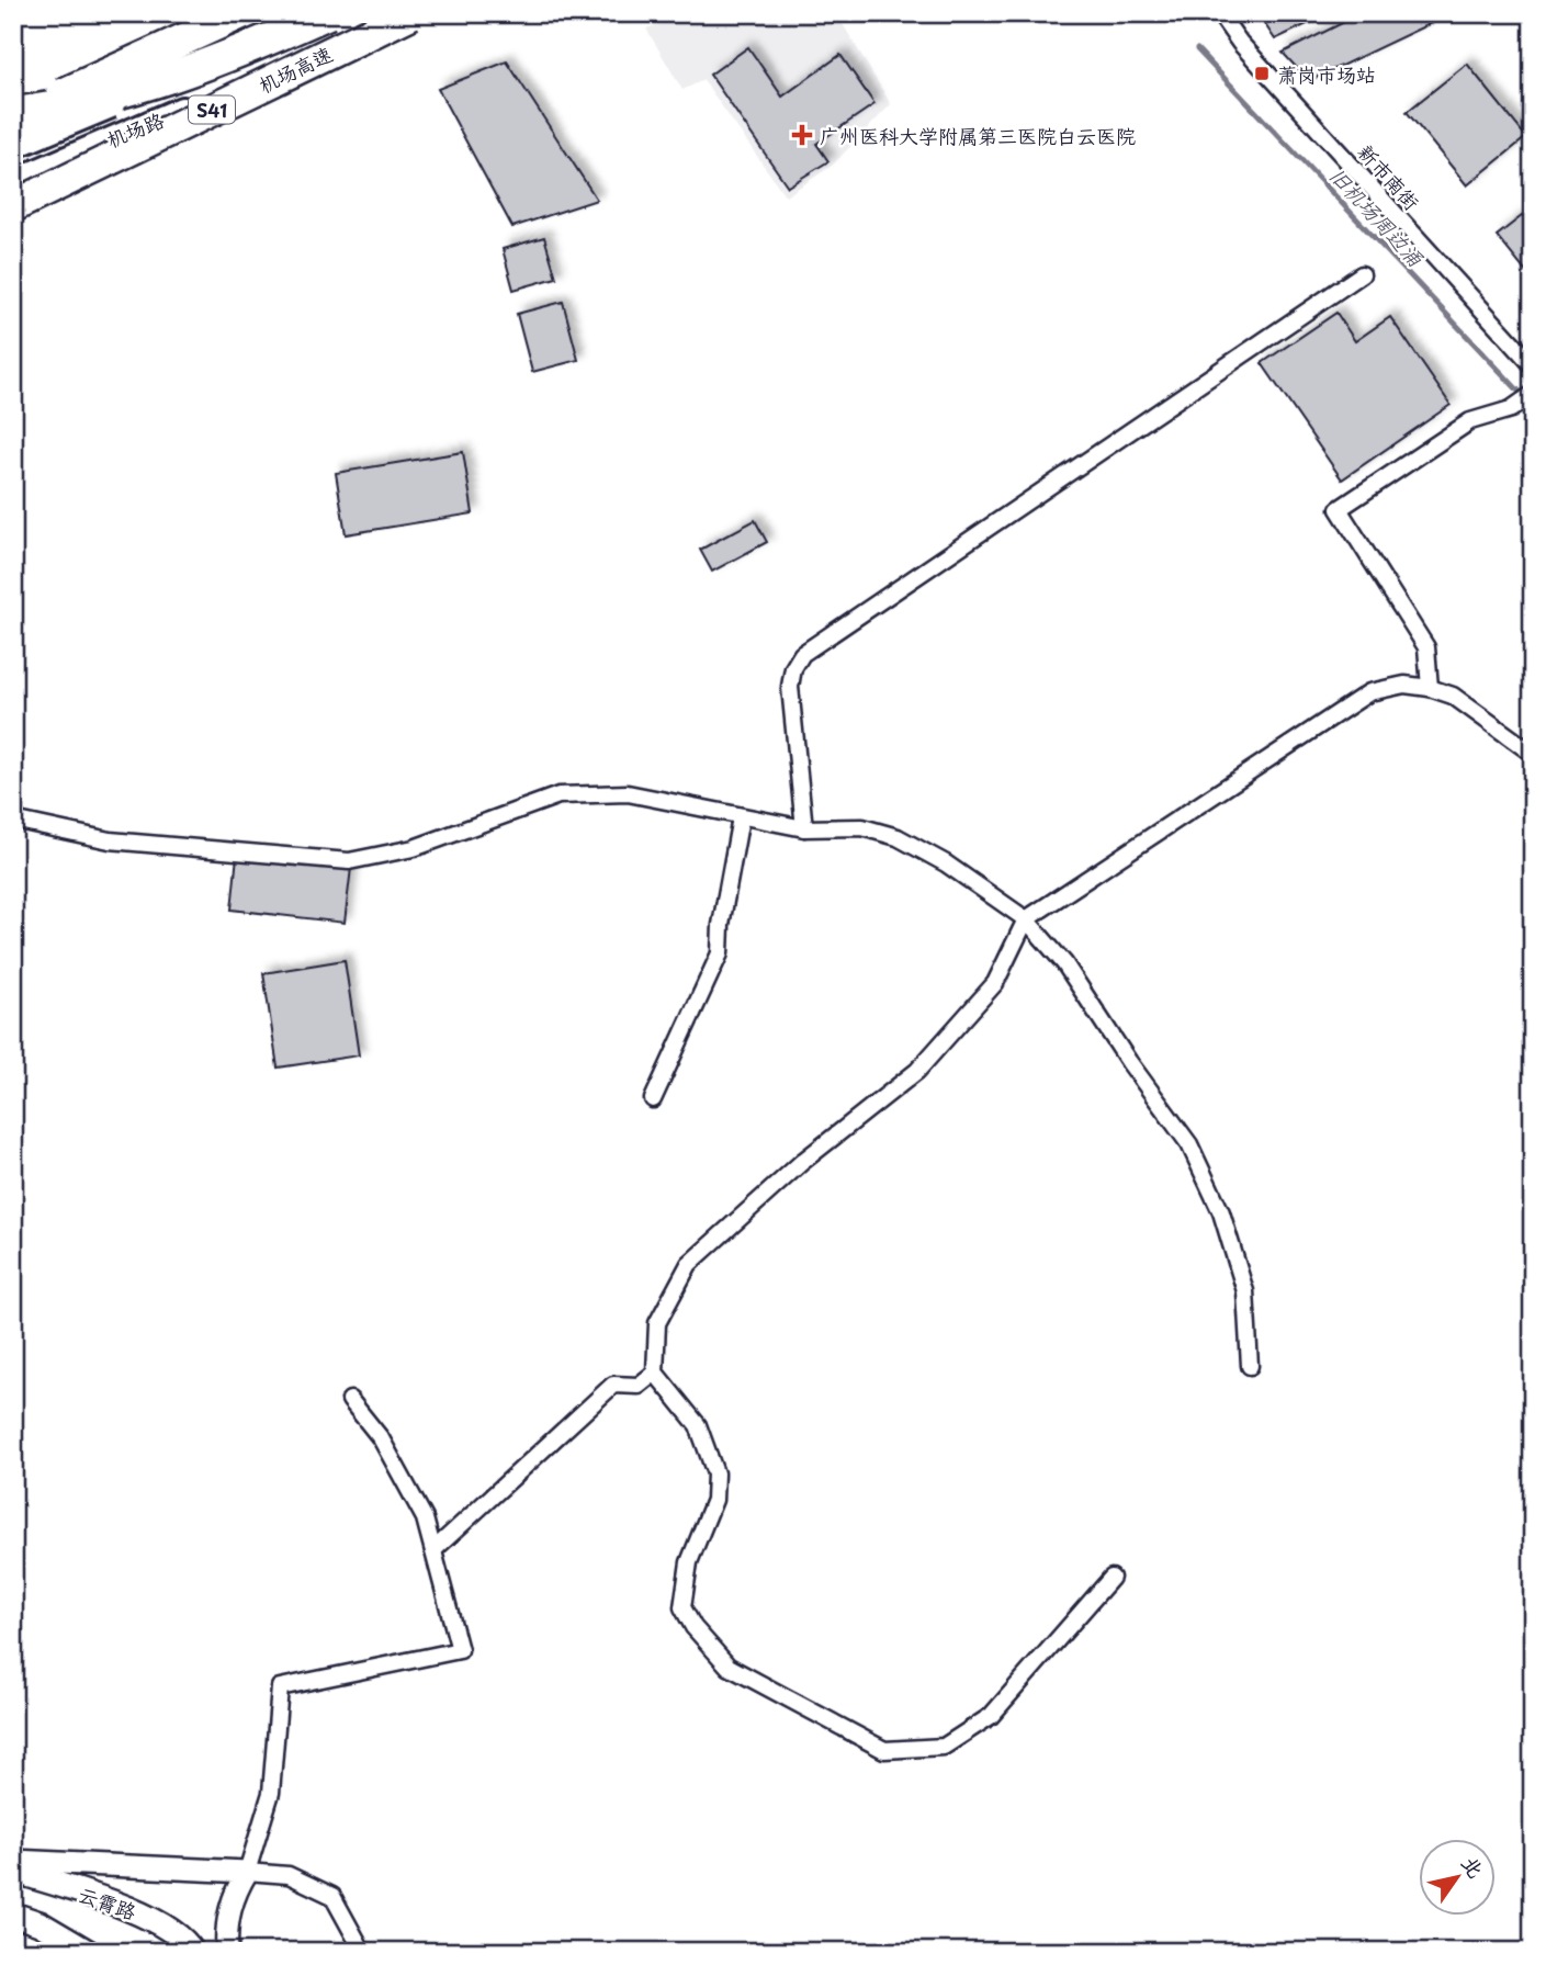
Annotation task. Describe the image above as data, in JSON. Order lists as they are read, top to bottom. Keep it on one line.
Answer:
{"streets":{"highway":["机场高速","S41","机场路"],"main road":["云霄路"],"street":["新市南街"]},"water":["旧机场周边涌"],"places":{"transit":["萧岗市场站"],"health":["广州医科大学附属第三医院白云医院"]},"north":"top right"}
